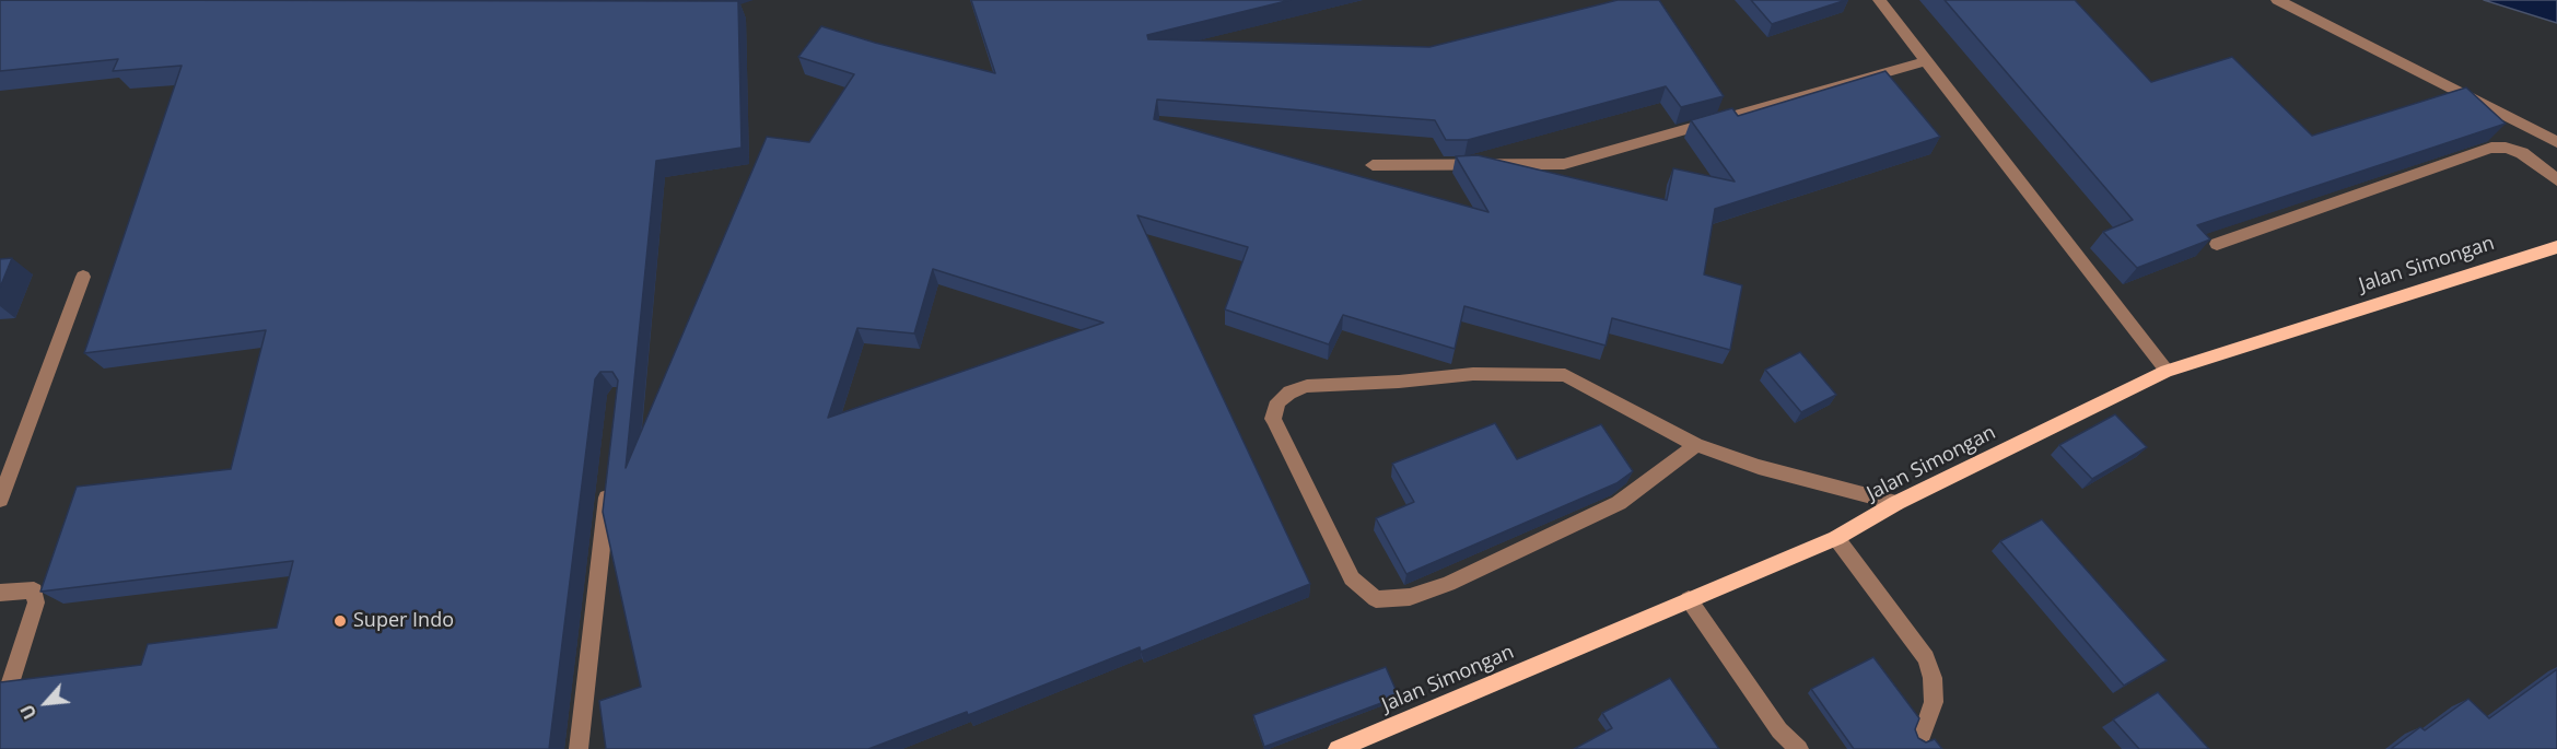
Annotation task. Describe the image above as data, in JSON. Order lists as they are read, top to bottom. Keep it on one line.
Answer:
{"streets":{"main road":["Jalan Simongan"]},"places":["Super Indo"],"north":"bottom left"}
